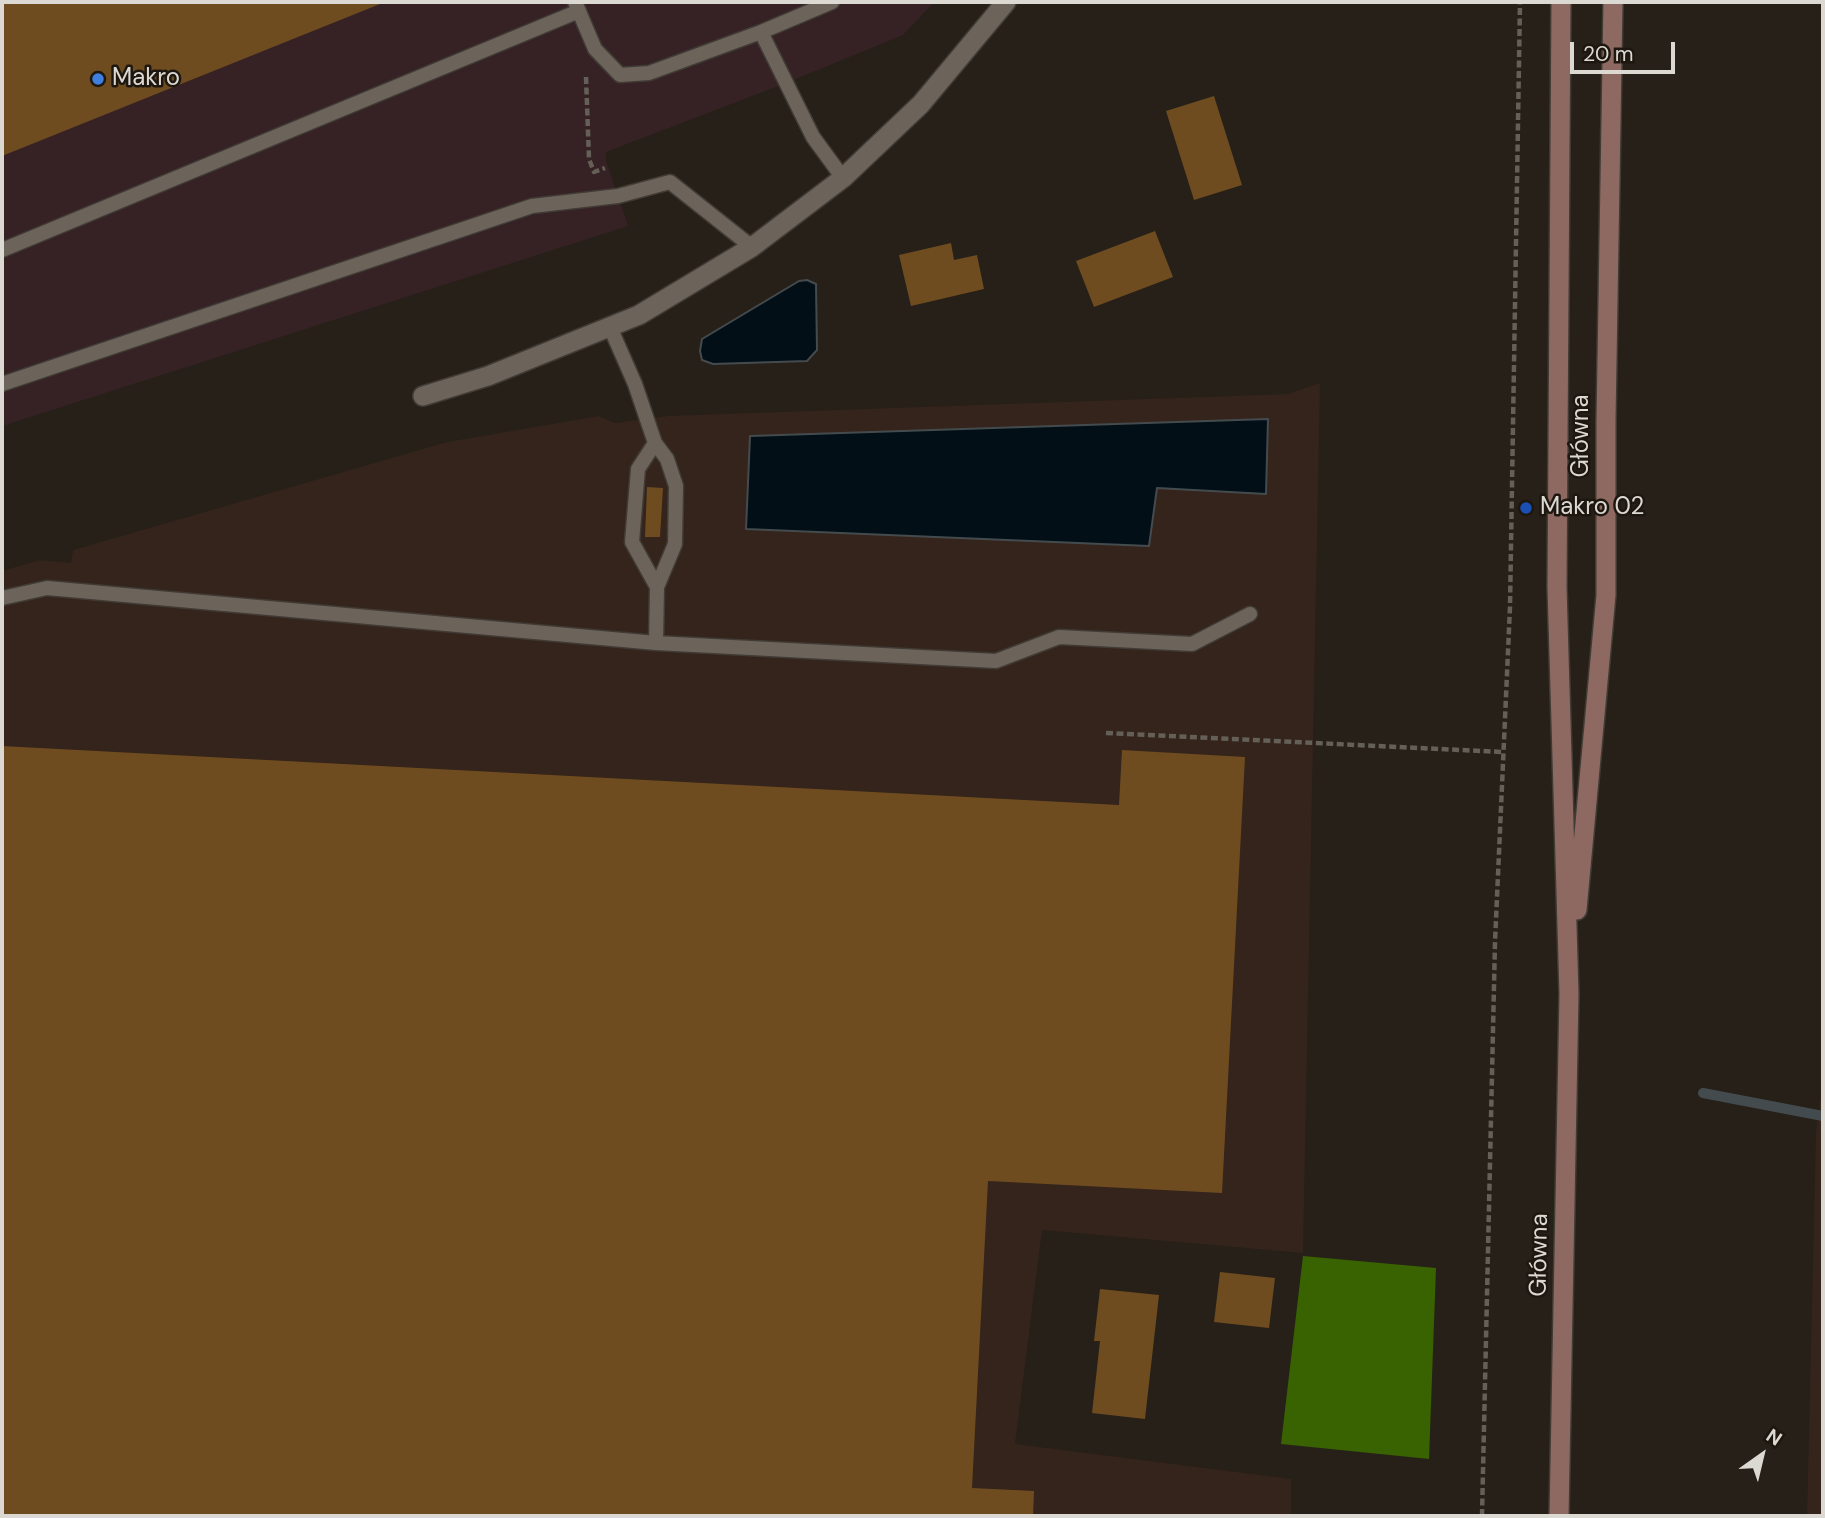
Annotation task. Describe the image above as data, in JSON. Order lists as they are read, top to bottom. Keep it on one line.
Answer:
{"streets":{"main road":["Główna"]},"places":["Makro","Makro 02"],"scale_bar":"20 m","north":"top right"}
